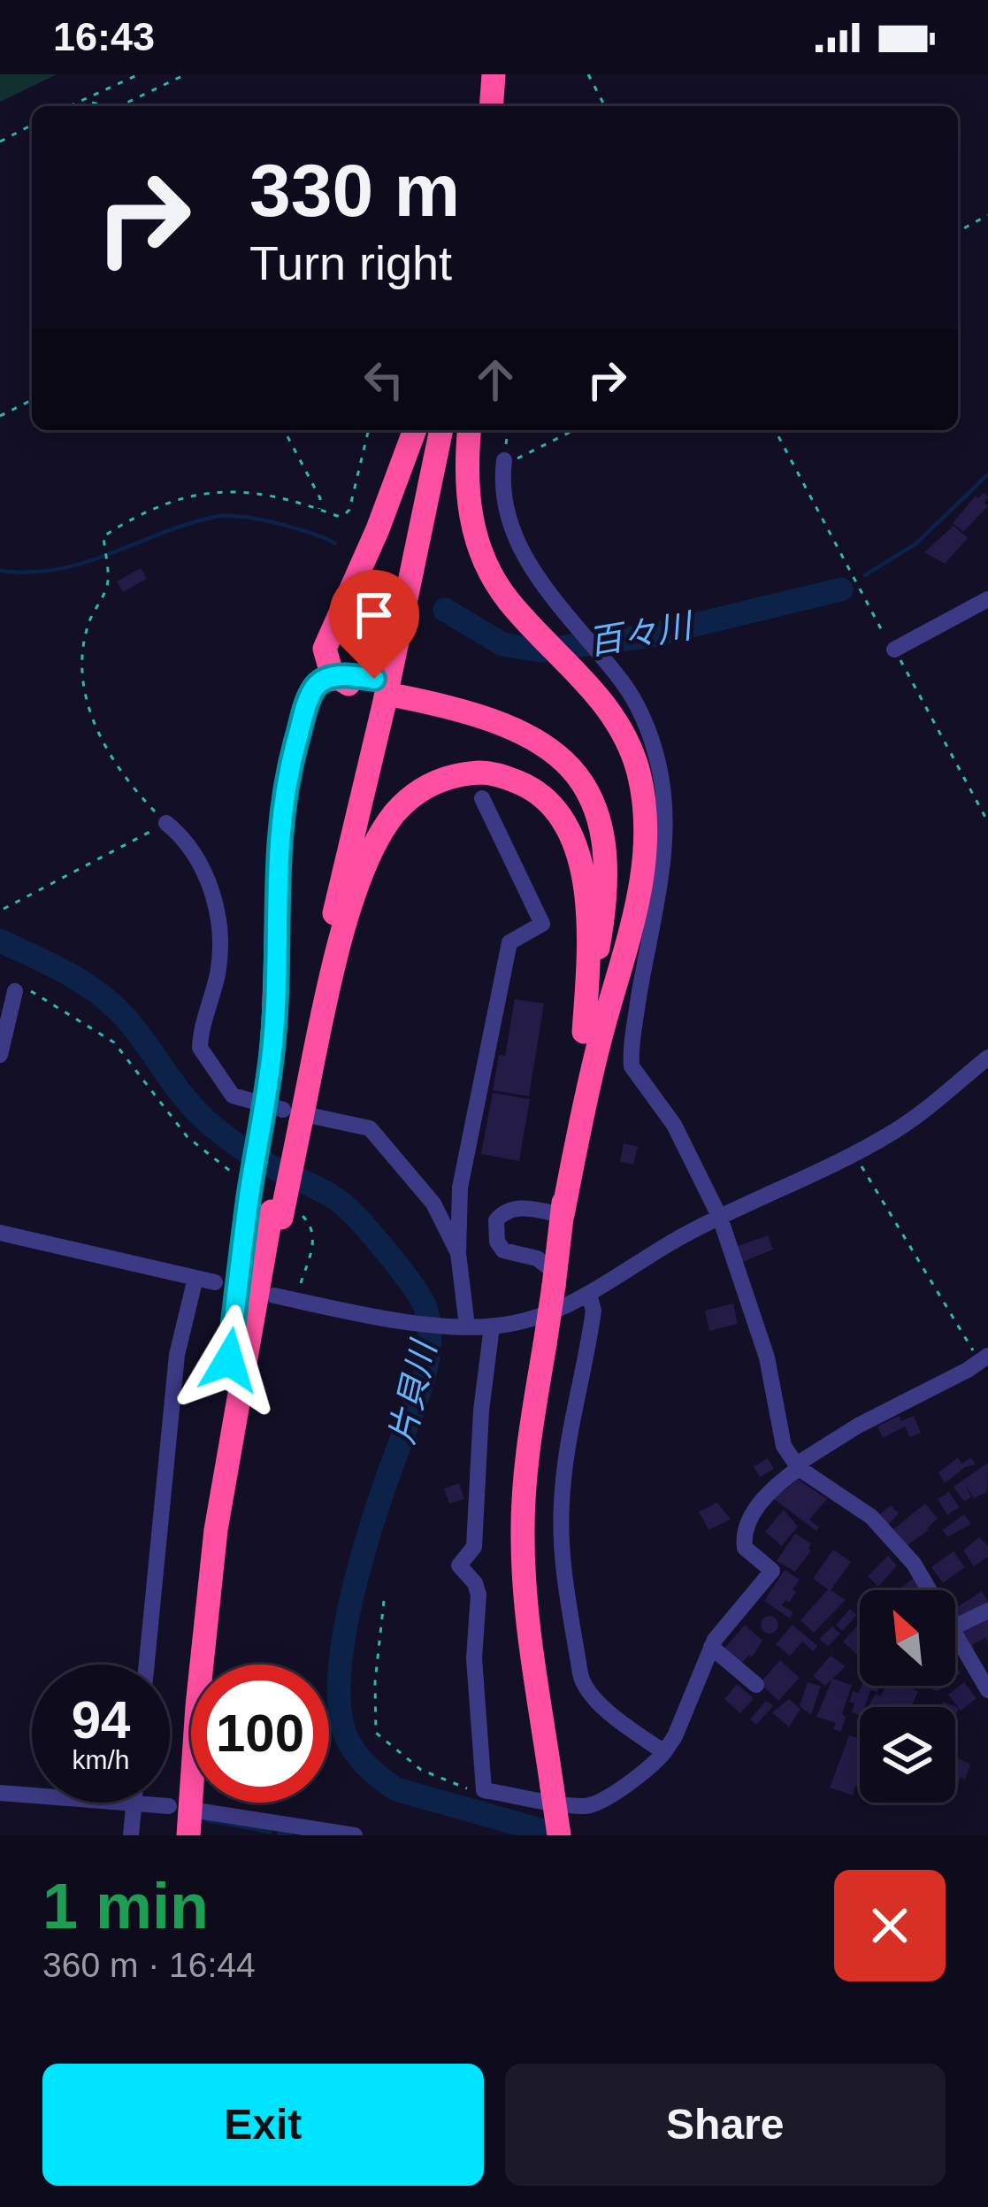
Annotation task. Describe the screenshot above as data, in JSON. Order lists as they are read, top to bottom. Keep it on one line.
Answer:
{"water":["百々川","片貝川"],"north":"top left","page":{"status":"16:43","turn":["330 m","Turn right"],"speed":"94 km/h","limit":"100","heading":["1 min","360 m · 16:44"],"buttons":["Exit","Share"]}}
